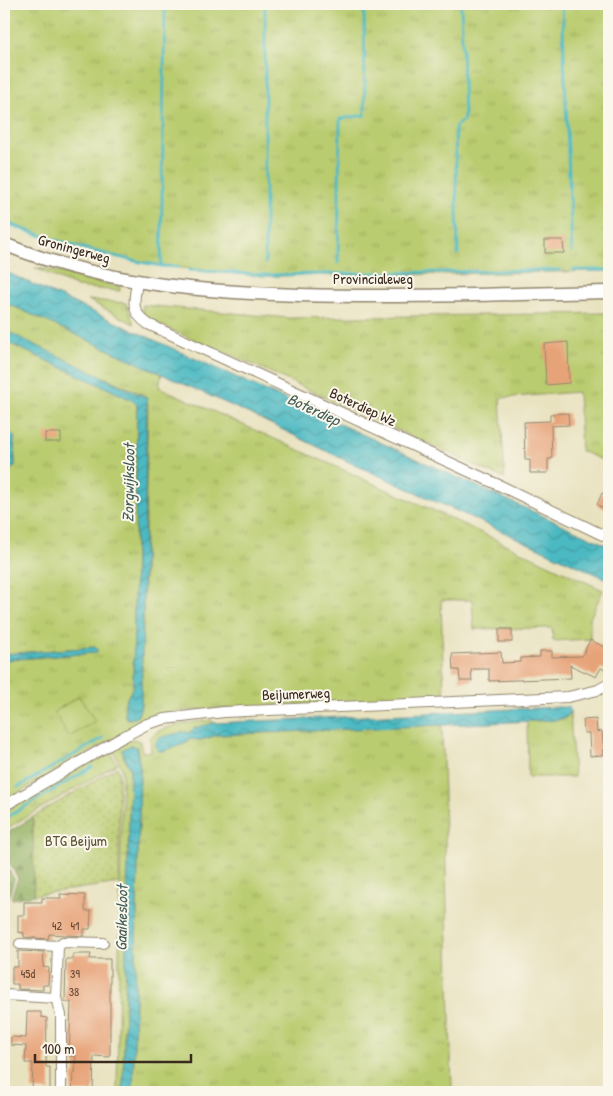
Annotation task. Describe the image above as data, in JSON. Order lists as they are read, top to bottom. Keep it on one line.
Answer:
{"streets":{"main road":["Groningerweg","Provincialeweg"],"street":["Boterdiep Wz","Beijumerweg"]},"crossings":[["Groningerweg","Provincialeweg"],["Groningerweg","Boterdiep Wz"],["Provincialeweg","Boterdiep Wz"]],"water":["Boterdiep","Zorgwijksloot","Gaaikesloot"],"parks":["BTG Beijum"],"house_numbers":["42","41","45d","39","38"],"scale_bar":"100 m"}
